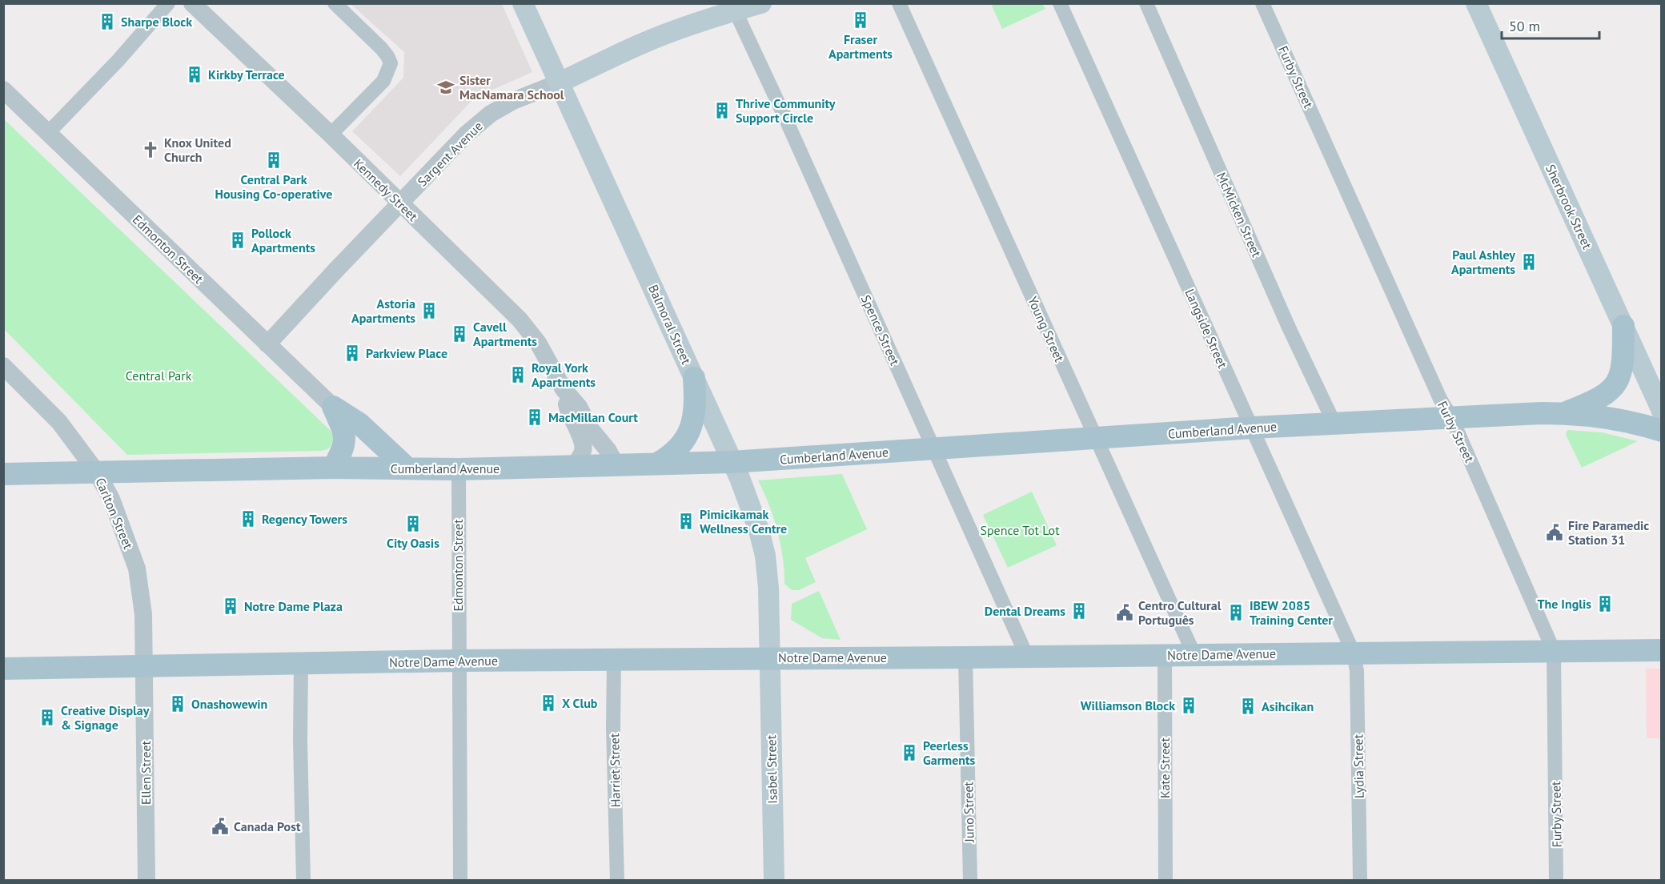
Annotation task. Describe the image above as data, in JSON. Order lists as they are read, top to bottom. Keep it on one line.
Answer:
{"streets":{"main road":["Sargent Avenue","Sherbrook Street","Balmoral Street","Cumberland Avenue","Notre Dame Avenue","Isabel Street"],"street":["Furby Street","Kennedy Street","McMicken Street","Edmonton Street","Langside Street","Young Street","Spence Street","Carlton Street","Lydia Street","Kate Street","Harriet Street","Ellen Street","Juno Street"]},"crossings":[["Furby Street","Cumberland Avenue"],["Furby Street","Notre Dame Avenue"],["Sargent Avenue","Kennedy Street"],["Sargent Avenue","Edmonton Street"],["Sargent Avenue","Balmoral Street"],["Sargent Avenue","Spence Street"],["Kennedy Street","Cumberland Avenue"],["McMicken Street","Cumberland Avenue"],["Edmonton Street","Cumberland Avenue"],["Edmonton Street","Notre Dame Avenue"],["Balmoral Street","Cumberland Avenue"],["Balmoral Street","Notre Dame Avenue"],["Balmoral Street","Isabel Street"],["Langside Street","Cumberland Avenue"],["Langside Street","Notre Dame Avenue"],["Langside Street","Lydia Street"],["Young Street","Cumberland Avenue"],["Young Street","Notre Dame Avenue"],["Spence Street","Cumberland Avenue"],["Spence Street","Notre Dame Avenue"],["Cumberland Avenue","Carlton Street"],["Carlton Street","Notre Dame Avenue"],["Carlton Street","Ellen Street"],["Notre Dame Avenue","Lydia Street"],["Notre Dame Avenue","Kate Street"],["Notre Dame Avenue","Isabel Street"],["Notre Dame Avenue","Harriet Street"],["Notre Dame Avenue","Ellen Street"],["Notre Dame Avenue","Juno Street"]],"parks":["Central Park","Spence Tot Lot"],"places":{"building":["Fraser Apartments","Sharpe Block","Kirkby Terrace","Thrive Community Support Circle","Central Park Housing Co-operative","Pollock Apartments","Paul Ashley Apartments","Astoria Apartments","Cavell Apartments","Parkview Place","Royal York Apartments","MacMillan Court","Regency Towers","Pimicikamak Wellness Centre","City Oasis","The Inglis","Notre Dame Plaza","Dental Dreams","IBEW 2085 Training Center","X Club","Onashowewin","Williamson Block","Asihcikan","Creative Display & Signage","Peerless Garments"],"school or university":["Sister MacNamara School"],"church":["Knox United Church"],"public building":["Fire Paramedic Station 31","Centro Cultural Português","Canada Post"]},"scale_bar":"50 m"}
